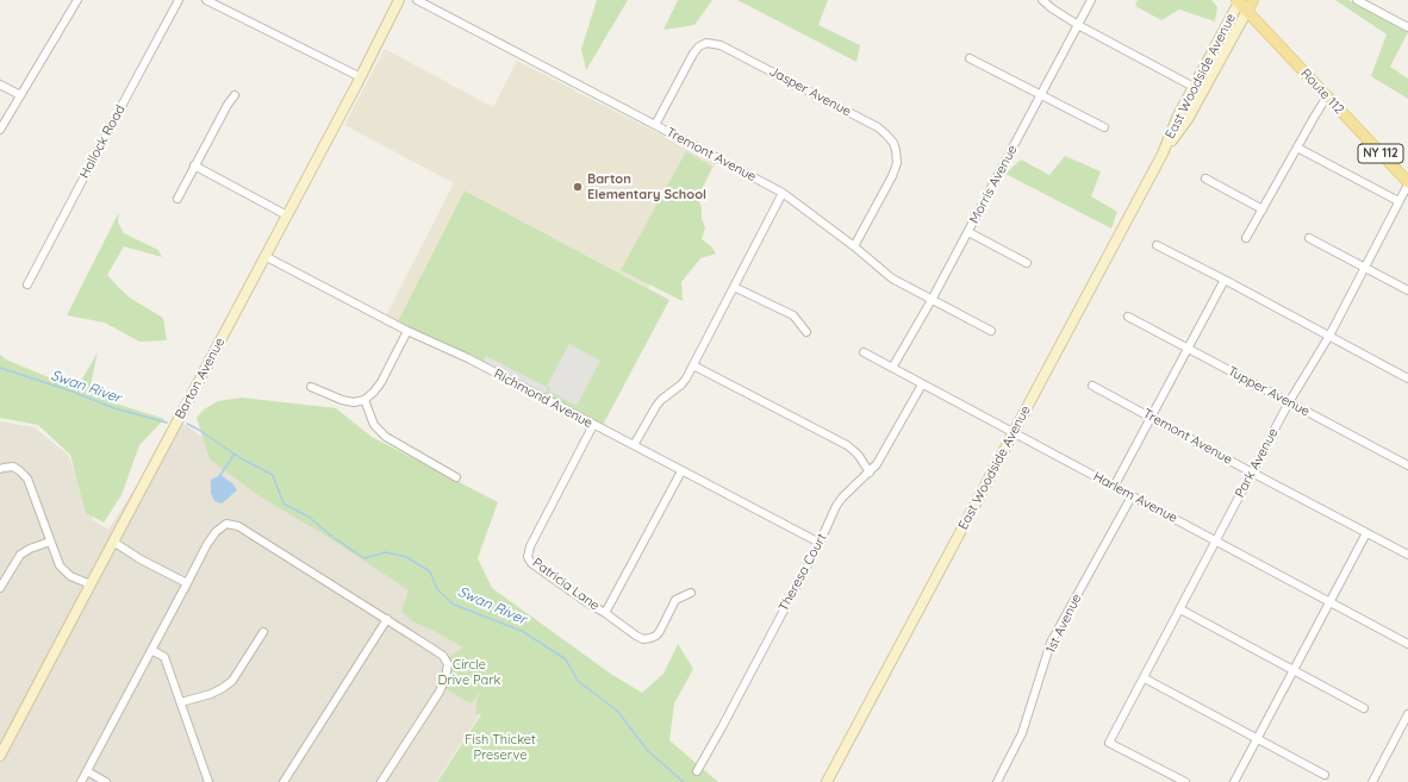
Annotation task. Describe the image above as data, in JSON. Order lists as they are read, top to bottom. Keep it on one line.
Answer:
{"streets":{"main road":["East Woodside Avenue","Route 112","NY 112","Barton Avenue"],"street":["Jasper Avenue","Hallock Road","Tremont Avenue","Morris Avenue","Tupper Avenue","Richmond Avenue","Park Avenue","Harlem Avenue","Theresa Court","Patricia Lane","1st Avenue"]},"crossings":[["East Woodside Avenue","Route 112"],["East Woodside Avenue","Harlem Avenue"],["Jasper Avenue","Tremont Avenue"],["Route 112","Park Avenue"],["Tremont Avenue","Morris Avenue"],["Tremont Avenue","Park Avenue"],["Morris Avenue","Harlem Avenue"],["Barton Avenue","Richmond Avenue"],["Tupper Avenue","Park Avenue"],["Richmond Avenue","Theresa Court"],["Richmond Avenue","Patricia Lane"],["Park Avenue","Harlem Avenue"],["Harlem Avenue","Theresa Court"],["Harlem Avenue","1st Avenue"]],"water":["Swan River"],"parks":["Circle Drive Park","Fish Thicket Preserve"],"places":["Barton Elementary School"]}
